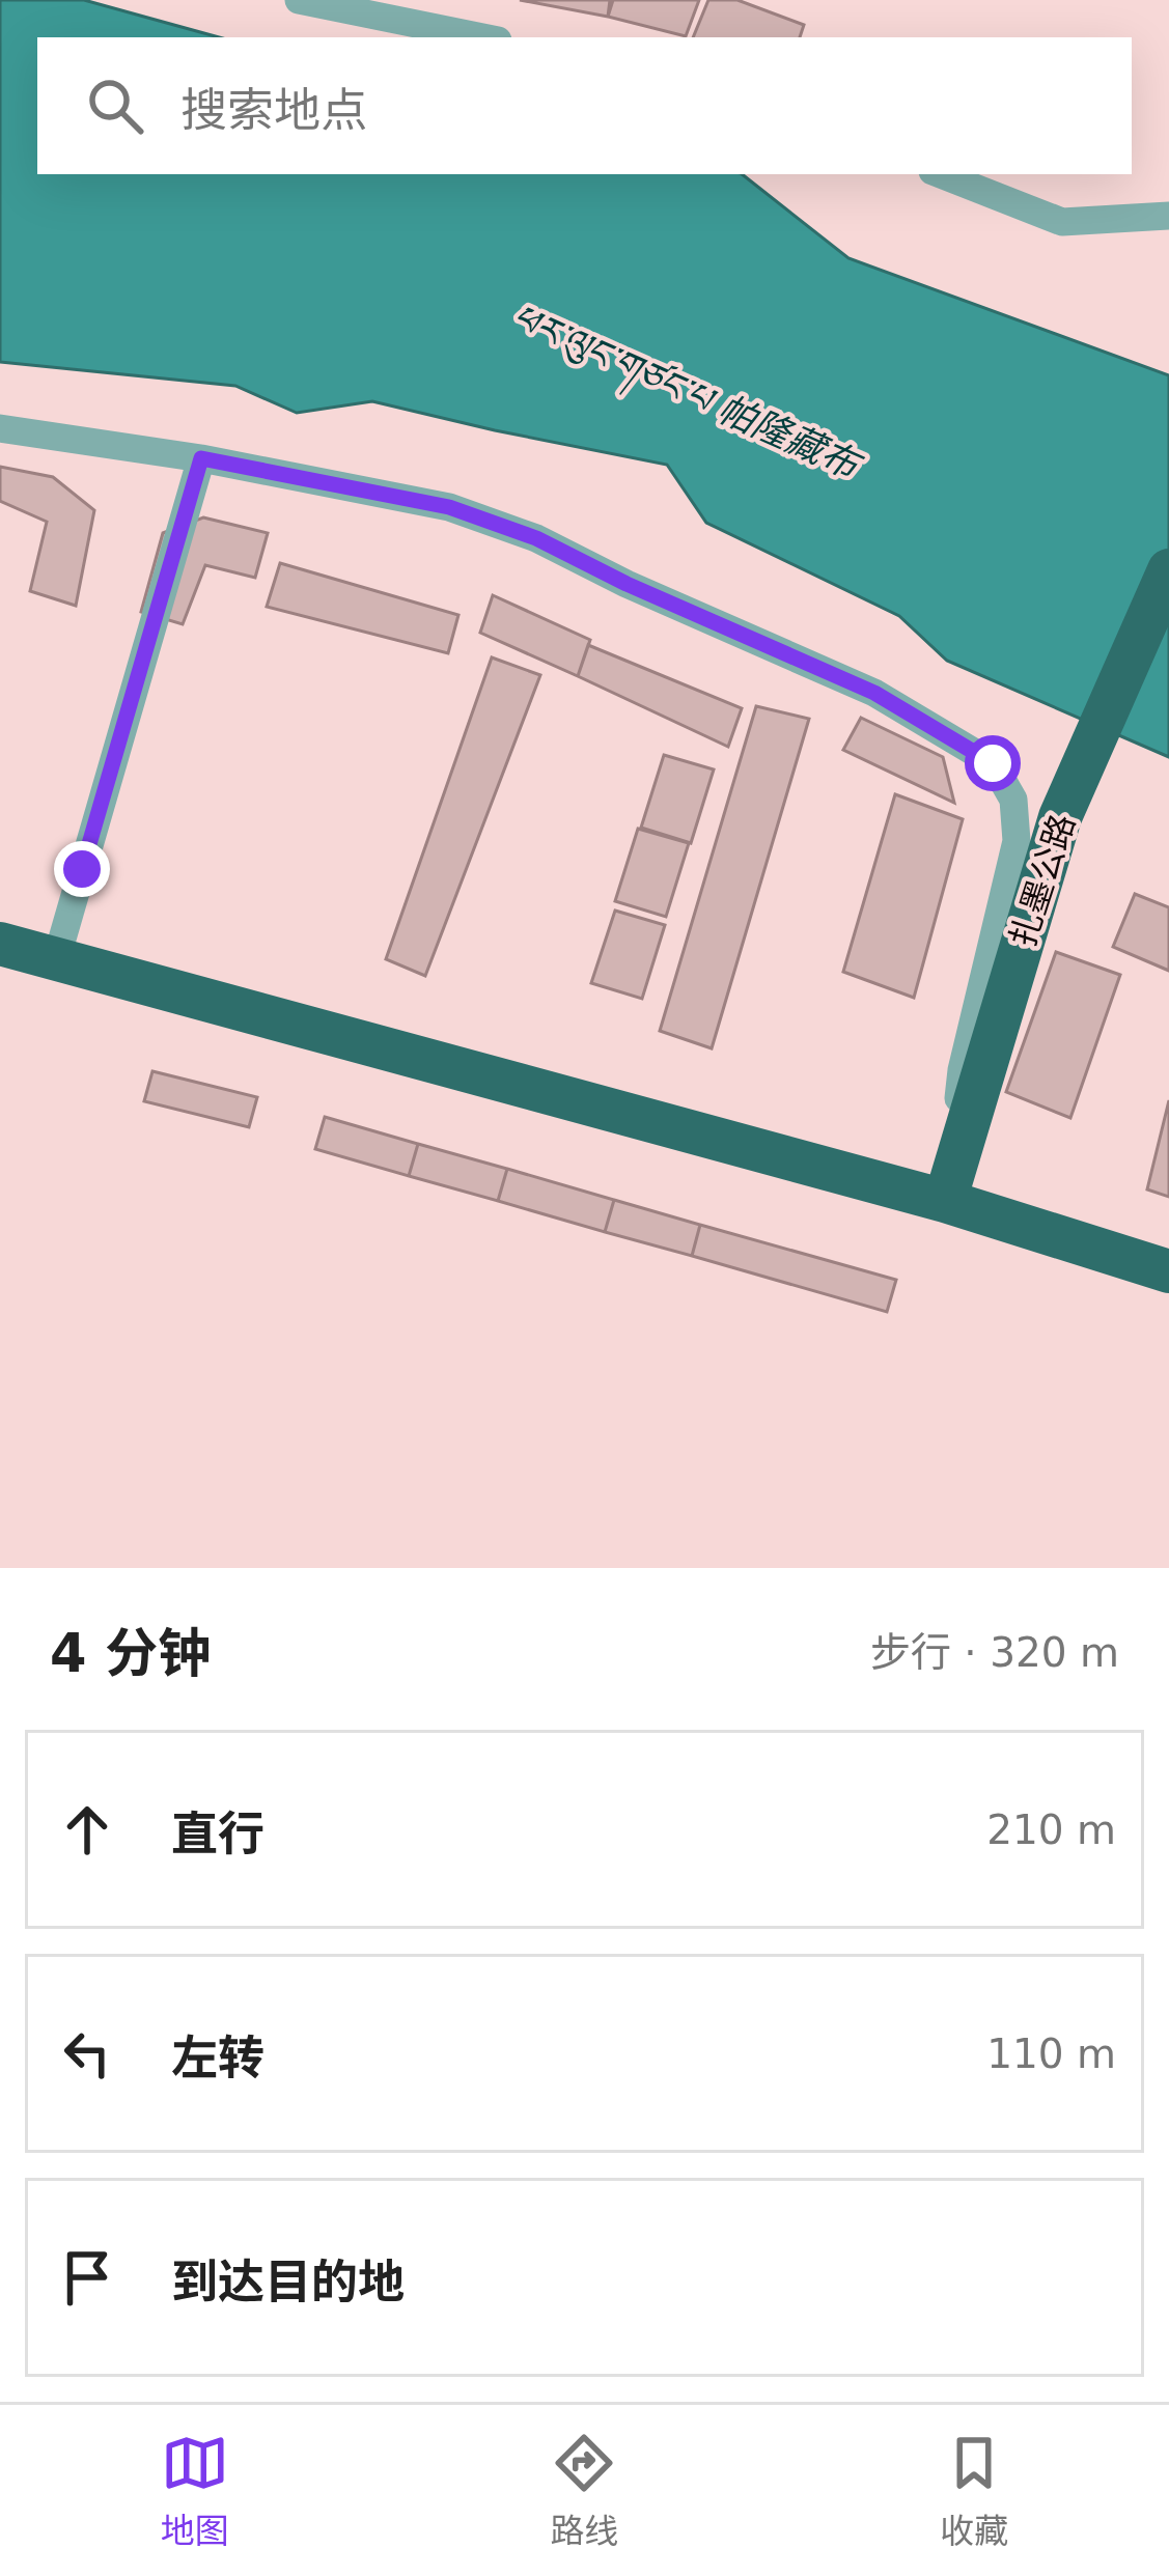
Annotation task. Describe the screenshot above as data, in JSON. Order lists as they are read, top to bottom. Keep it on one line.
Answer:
{"streets":{"highway":["扎墨公路"]},"water":["ཕར་ལུང་གཙང་པ 帕隆藏布"],"page":{"search":"搜索地点","heading":["4 分钟","步行 · 320 m"],"list":[["直行","210 m"],["左转","110 m"],"到达目的地"],"nav":["地图","路线","收藏"]}}
